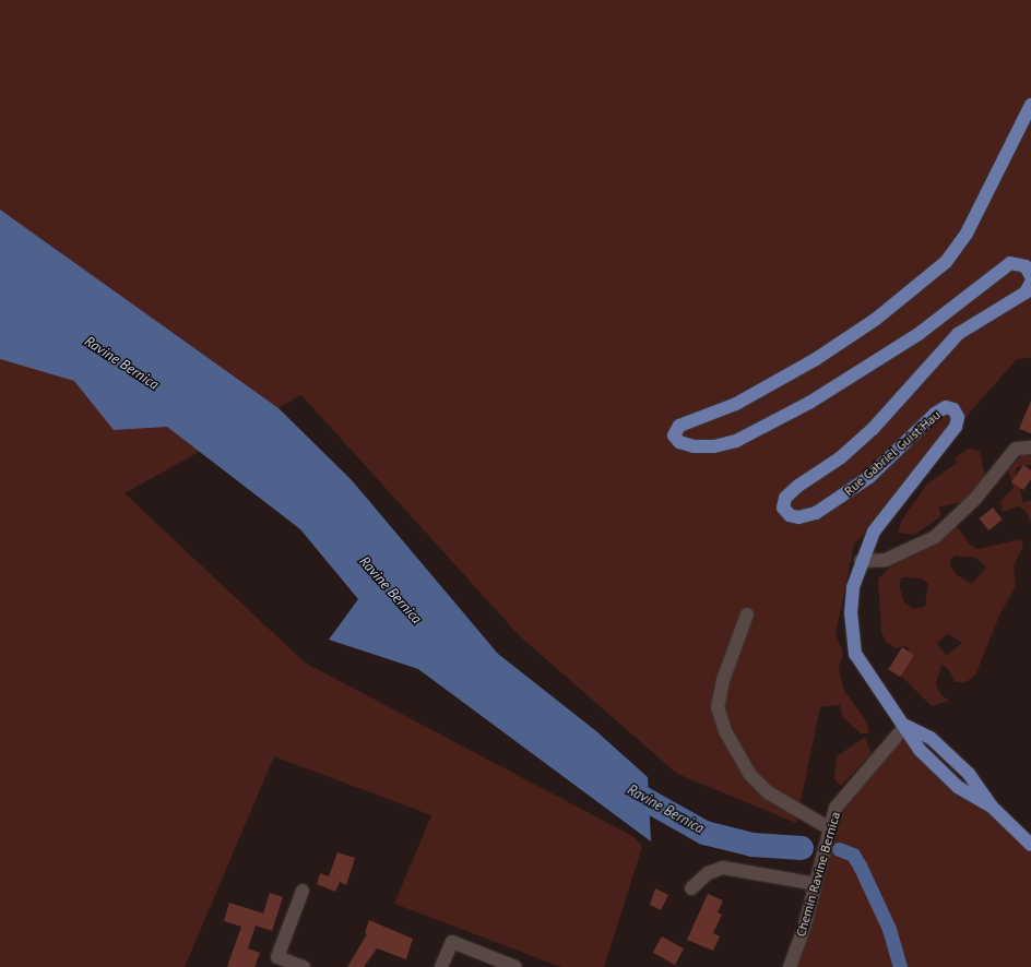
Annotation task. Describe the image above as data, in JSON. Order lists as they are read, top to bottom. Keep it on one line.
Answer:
{"streets":{"main road":["Rue Gabriel Guist'Hau"],"street":["Chemin Ravine Bernica"]},"crossings":[["Rue Gabriel Guist'Hau","Chemin Ravine Bernica"]],"water":["Ravine Bernica"]}
